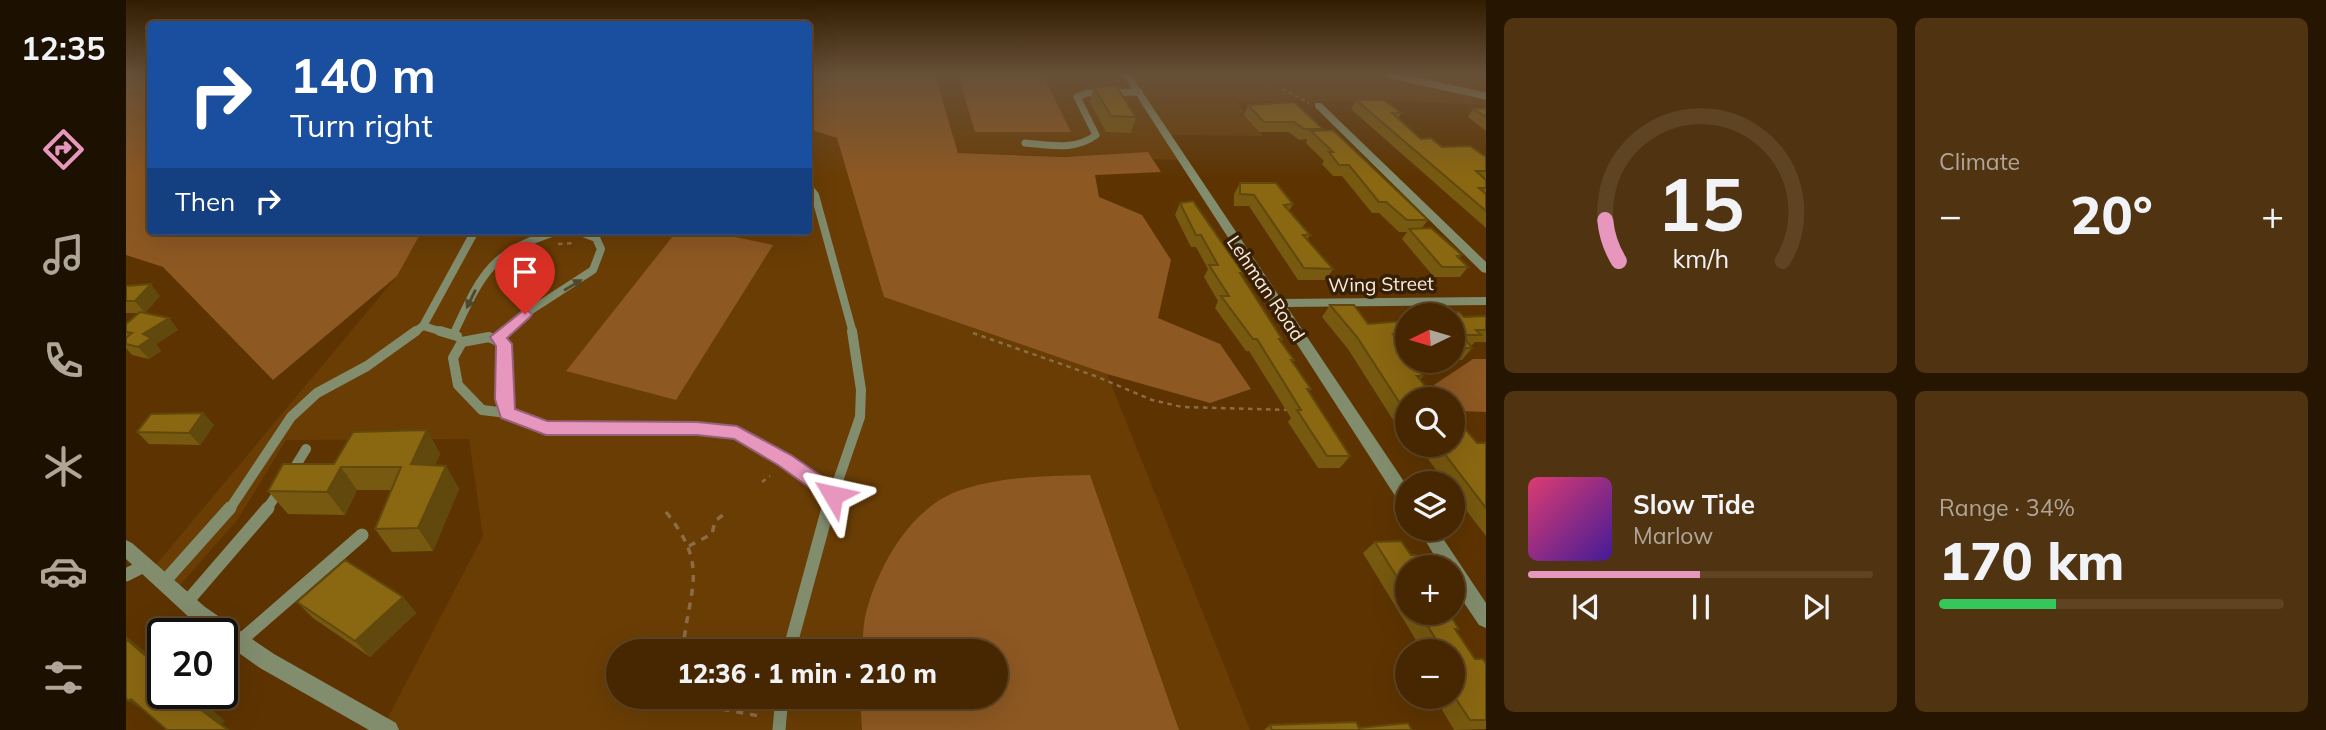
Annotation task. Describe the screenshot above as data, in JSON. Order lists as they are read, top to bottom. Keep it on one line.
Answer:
{"streets":{"street":["Wing Street","Lehman Road"]},"crossings":[["Wing Street","Lehman Road"]],"north":"left","page":{"tabs":"12:35","tile":["Climate",["Range · 34%","170 km"]],"turn":["140 m","Turn right"],"then":"Then","heat":["−","20°","+"],"map_buttons":["+","−"],"song":["Slow Tide","Marlow"],"limit":"20","trip":"12:36 · 1 min · 210 m","gauge":["15","km/h"]}}
